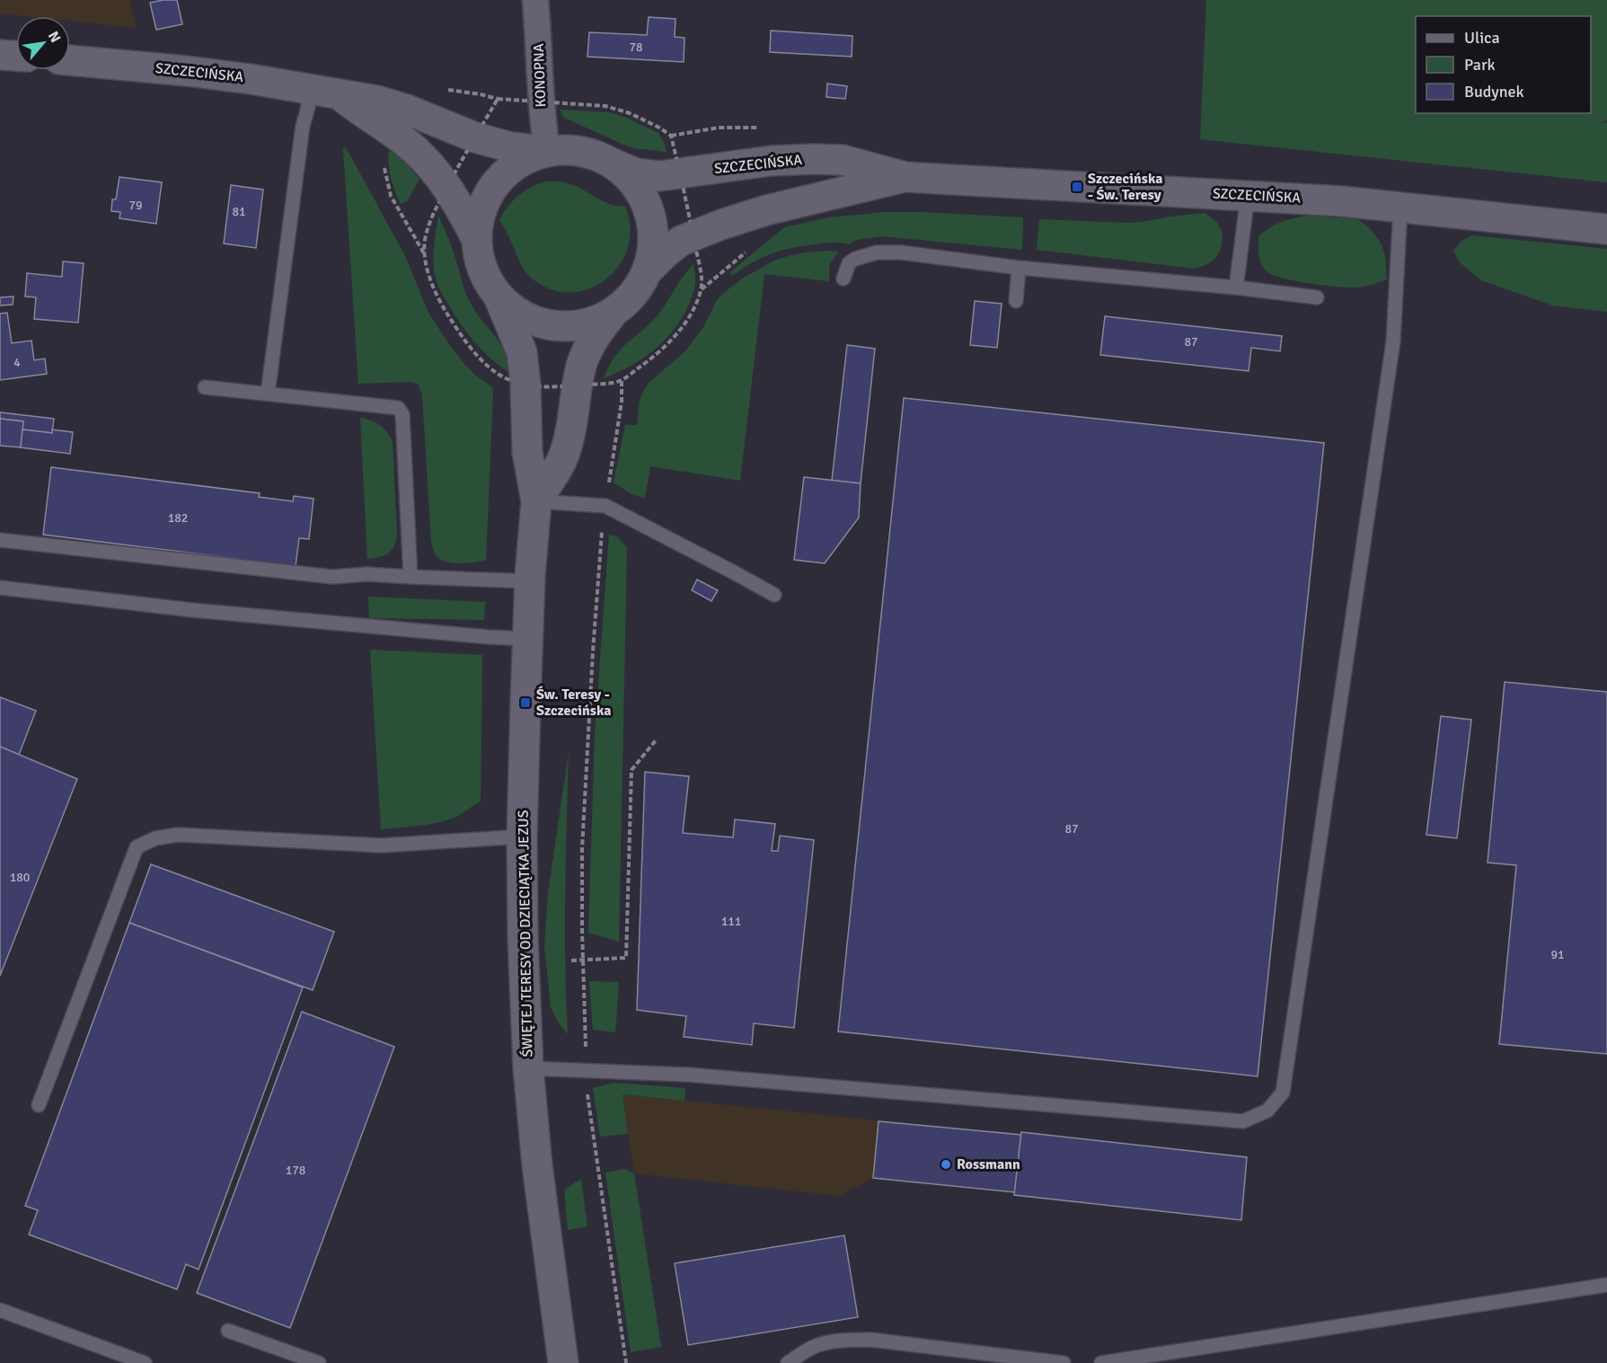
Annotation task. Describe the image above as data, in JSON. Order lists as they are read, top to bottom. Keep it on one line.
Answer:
{"streets":{"main road":["SZCZECIŃSKA","ŚWIĘTEJ TERESY OD DZIECIĄTKA JEZUS"],"street":["KONOPNA"]},"crossings":[["SZCZECIŃSKA","KONOPNA"],["SZCZECIŃSKA","ŚWIĘTEJ TERESY OD DZIECIĄTKA JEZUS"],["KONOPNA","ŚWIĘTEJ TERESY OD DZIECIĄTKA JEZUS"]],"places":{"transit":["Szczecińska - Św. Teresy","Św. Teresy - Szczecińska"],"other":["Rossmann"]},"house_numbers":["78","79","81","87","4","182","87","180","111","91","178"],"legend":["Ulica","Park","Budynek"],"north":"top right"}
